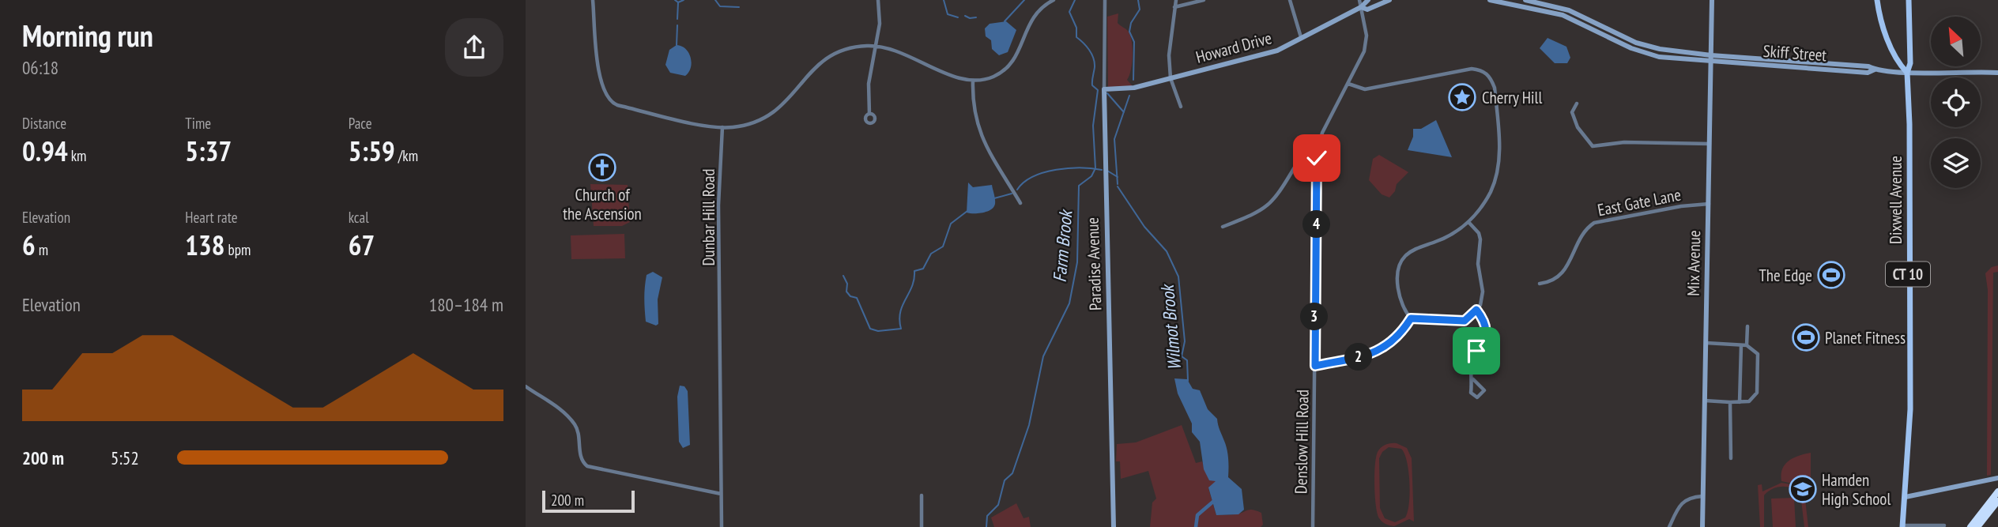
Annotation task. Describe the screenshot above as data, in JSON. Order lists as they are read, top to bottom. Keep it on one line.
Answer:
{"streets":{"main road":["Dixwell Avenue","CT 10"],"street":["Howard Drive","Skiff Street","East Gate Lane","Dunbar Hill Road","Mix Avenue","Paradise Avenue","Denslow Hill Road"]},"crossings":[["Howard Drive","Paradise Avenue"],["Skiff Street","Dixwell Avenue"],["Skiff Street","Mix Avenue"],["East Gate Lane","Mix Avenue"]],"water":["Farm Brook","Wilmot Brook"],"places":{"place":["Cherry Hill"],"church":["Church of the Ascension"],"sports":["The Edge","Planet Fitness"],"school or university":["Hamden High School"]},"scale_bar":"200 m","north":"top left","page":{"heading":["Morning run","06:18"],"stats":[["Distance","0.94 km"],["Time","5:37"],["Pace","5:59 /km"],["Elevation","6 m"],["Heart rate","138 bpm"],["kcal","67"]],"pins":["4","3","2"],"chart":["Elevation","180–184 m"],"list":[{"name":"200 m","note":"5:52"}],"scale":"200 m"}}
